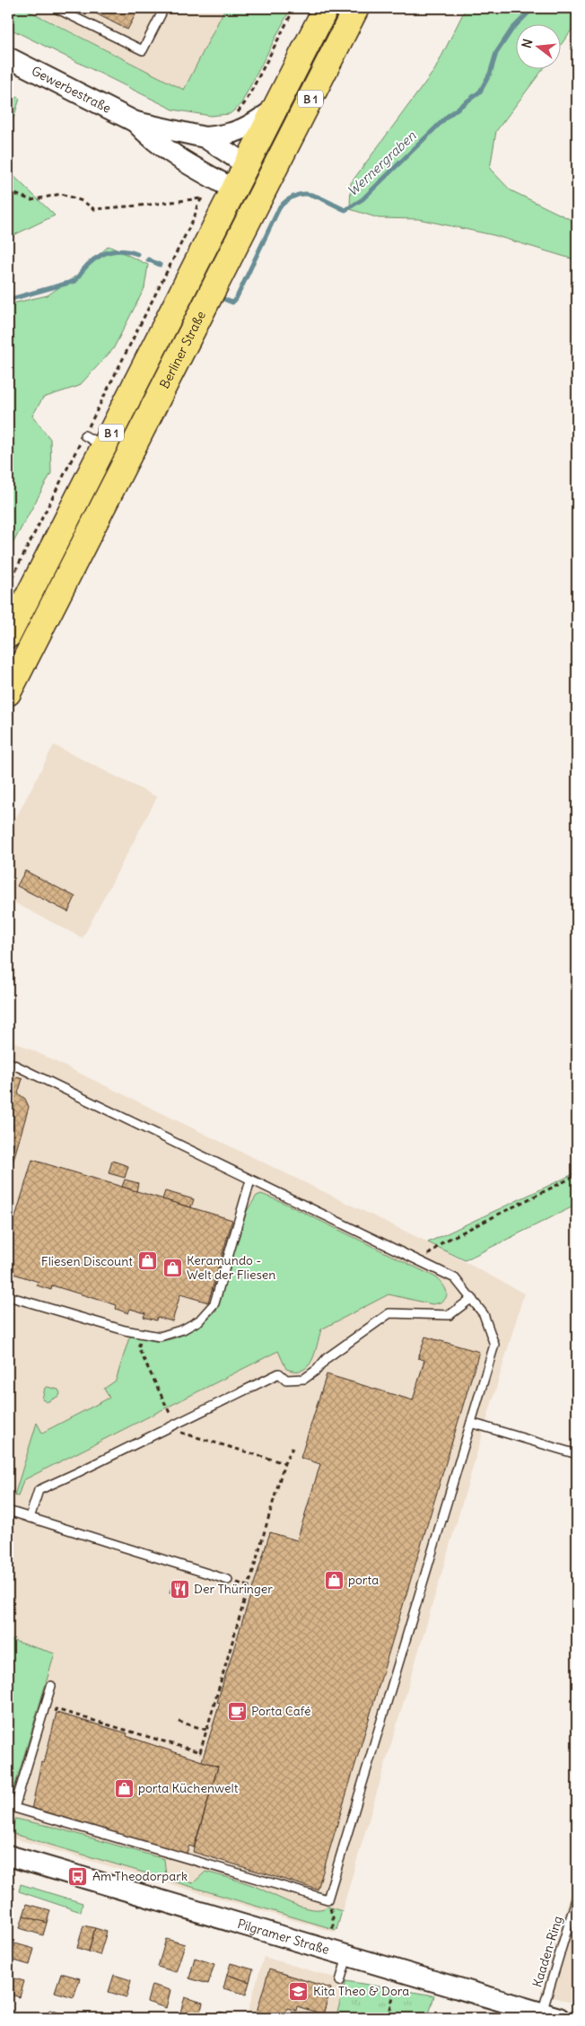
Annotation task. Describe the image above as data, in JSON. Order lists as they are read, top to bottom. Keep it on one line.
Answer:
{"streets":{"main road":["B 1","Berliner Straße"],"street":["Gewerbestraße","Pilgramer Straße"],"lane":["Kaaden-Ring"]},"crossings":[["Gewerbestraße","B 1"],["Pilgramer Straße","Kaaden-Ring"]],"water":["Wernergraben"],"places":{"shop":["Fliesen Discount","Keramundo - Welt der Fliesen","porta","porta Küchenwelt"],"restaurant":["Der Thüringer"],"cafe":["Porta Café"],"bus stop":["Am Theodorpark"],"school or university":["Kita Theo & Dora"]},"north":"left"}
